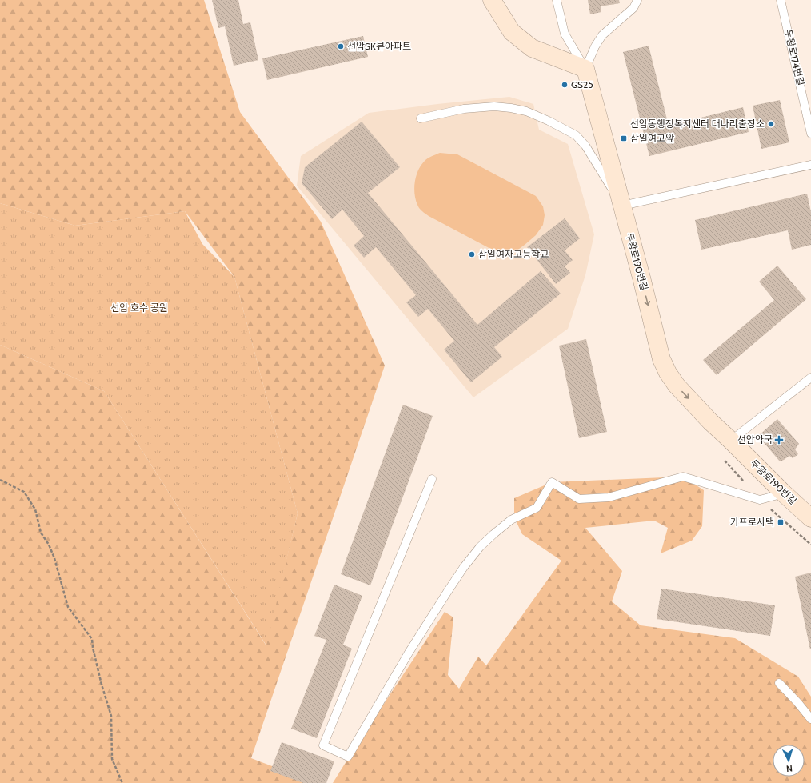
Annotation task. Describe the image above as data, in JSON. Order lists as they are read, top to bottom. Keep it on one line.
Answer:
{"streets":{"street":["두왕로190번길"],"lane":["두왕로174번길"]},"one_way":["두왕로190번길"],"parks":["선암 호수 공원"],"places":{"other":["선암SK뷰아파트","GS25","선암동행정복지센터 대나리출장소","삼일여자고등학교"],"transit":["삼일여고앞","카프로사택"],"health":["선암약국"]},"north":"bottom"}
